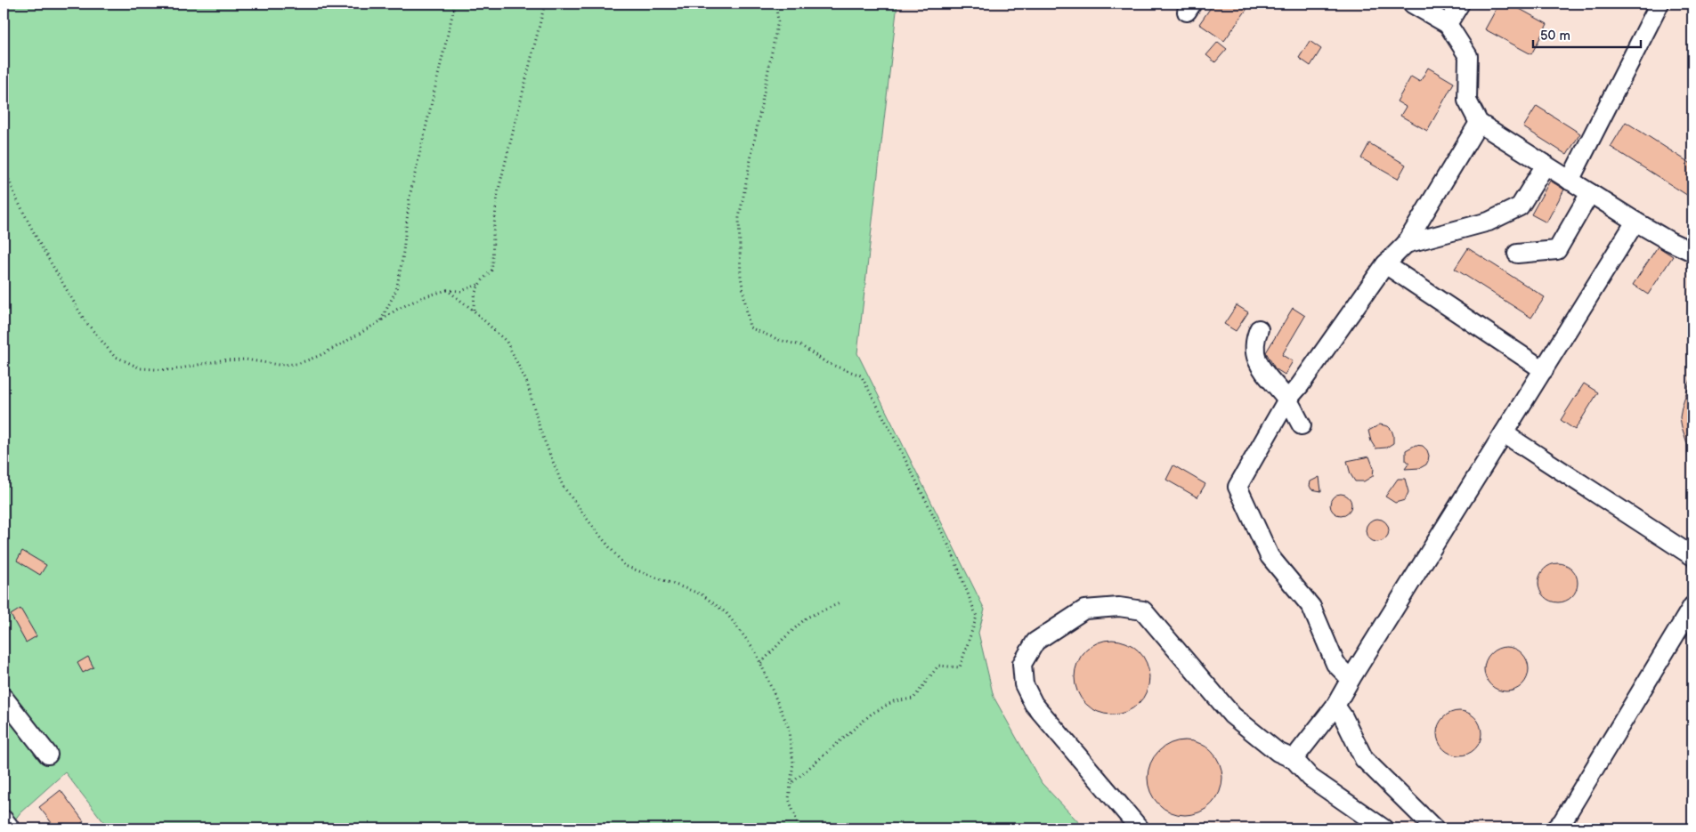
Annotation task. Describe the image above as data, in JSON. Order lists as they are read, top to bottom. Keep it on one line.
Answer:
{"scale_bar":"50 m"}
